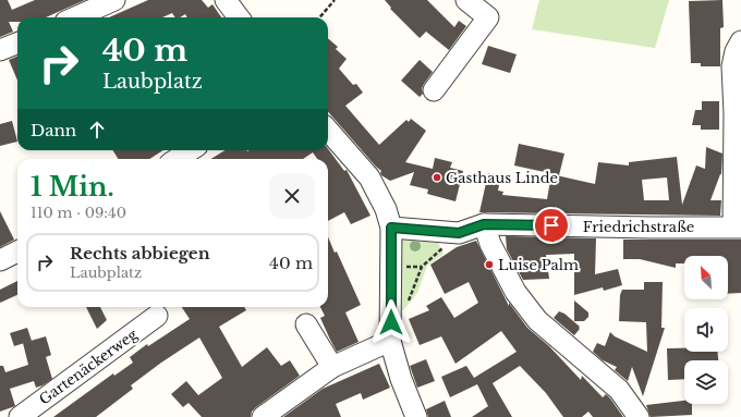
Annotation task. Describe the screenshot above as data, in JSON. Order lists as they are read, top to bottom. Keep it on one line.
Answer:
{"streets":{"street":["Friedrichstraße","Gartenäckerweg"]},"places":["Gasthaus Linde","Luise Palm"],"north":"top left","page":{"turn":["40 m","Laubplatz"],"then":"Dann","heading":["1 Min.","110 m · 09:40"],"list":[{"name":"Rechts abbiegen","note":"Laubplatz","value":"40 m"}]}}
